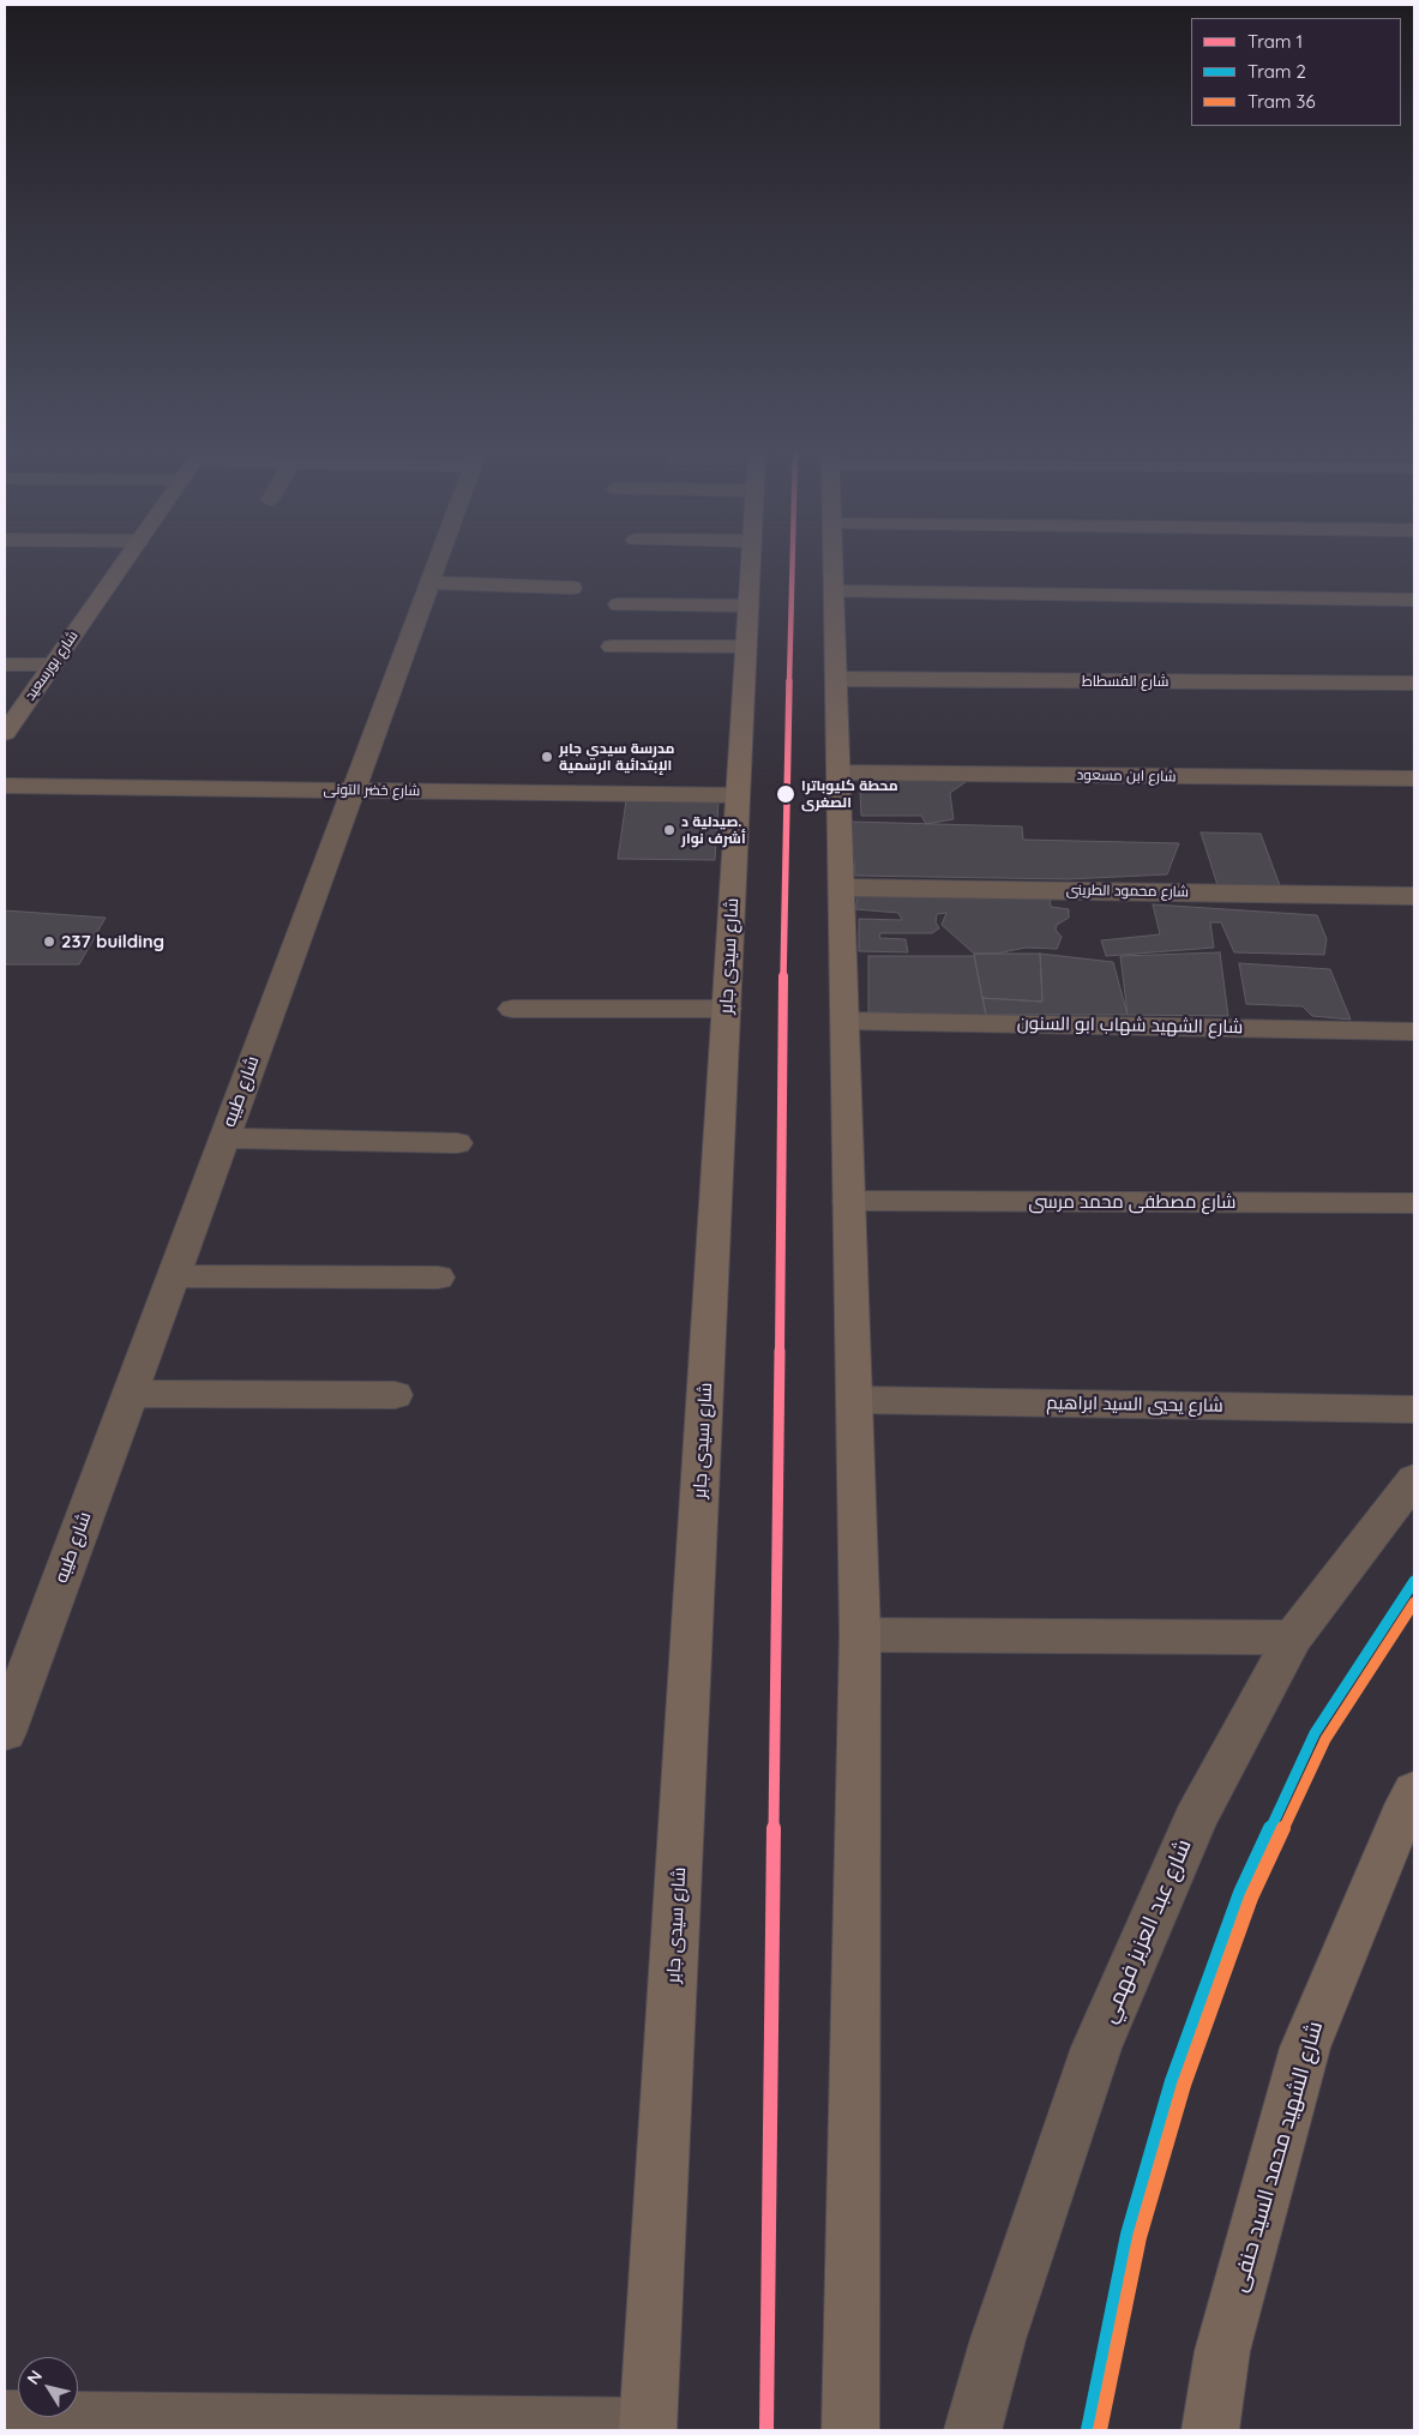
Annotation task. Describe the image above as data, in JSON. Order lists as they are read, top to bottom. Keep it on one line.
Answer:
{"streets":{"street":["شارع بورسعيد","شارع الفسطاط","شارع ابن مسعود","شارع خضر التونى","شارع محمود الطرينى","شارع سيدى جابر","شارع الشهيد شهاب ابو السنون","شارع طيبه","شارع مصطفى محمد مرسى","شارع يحيي السيد ابراهيم","شارع عبد العزيز فهمي","شارع الشهيد محمد السيد حنفى"]},"crossings":[["شارع خضر التونى","شارع سيدى جابر"],["شارع خضر التونى","شارع طيبه"]],"places":["مدرسة سيدي جابر الإبتدائية الرسمية","محطة كليوباترا الصغرى","صيدلية د. أشرف نوار","237 building"],"lines":["tram line 1","tram line 2","tram line 36"],"legend":["Tram 1","Tram 2","Tram 36"],"north":"top left"}
